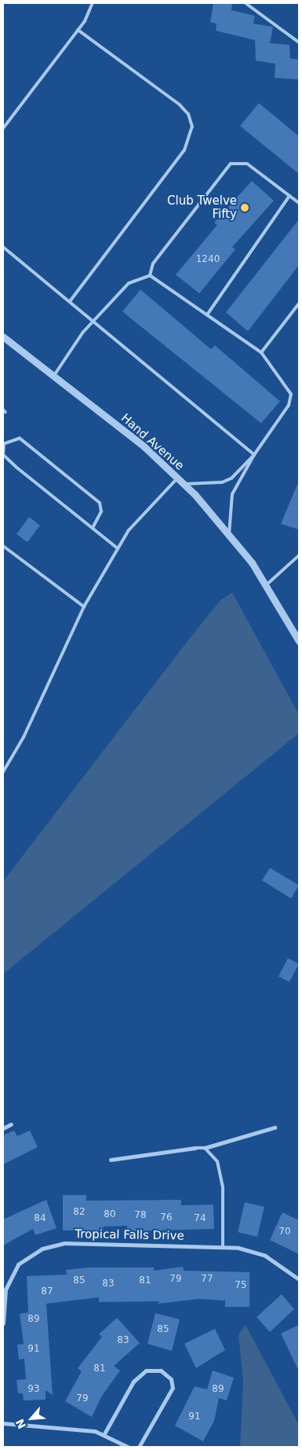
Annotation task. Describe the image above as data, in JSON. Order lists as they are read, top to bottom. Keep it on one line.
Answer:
{"streets":{"street":["Hand Avenue","Tropical Falls Drive"]},"places":["Club Twelve Fifty"],"house_numbers":["1240","82","80","78","76","84","74","70","79","77","85","81","83","75","87","89","85","83","91","81","93","89","79","91"],"north":"bottom left"}
